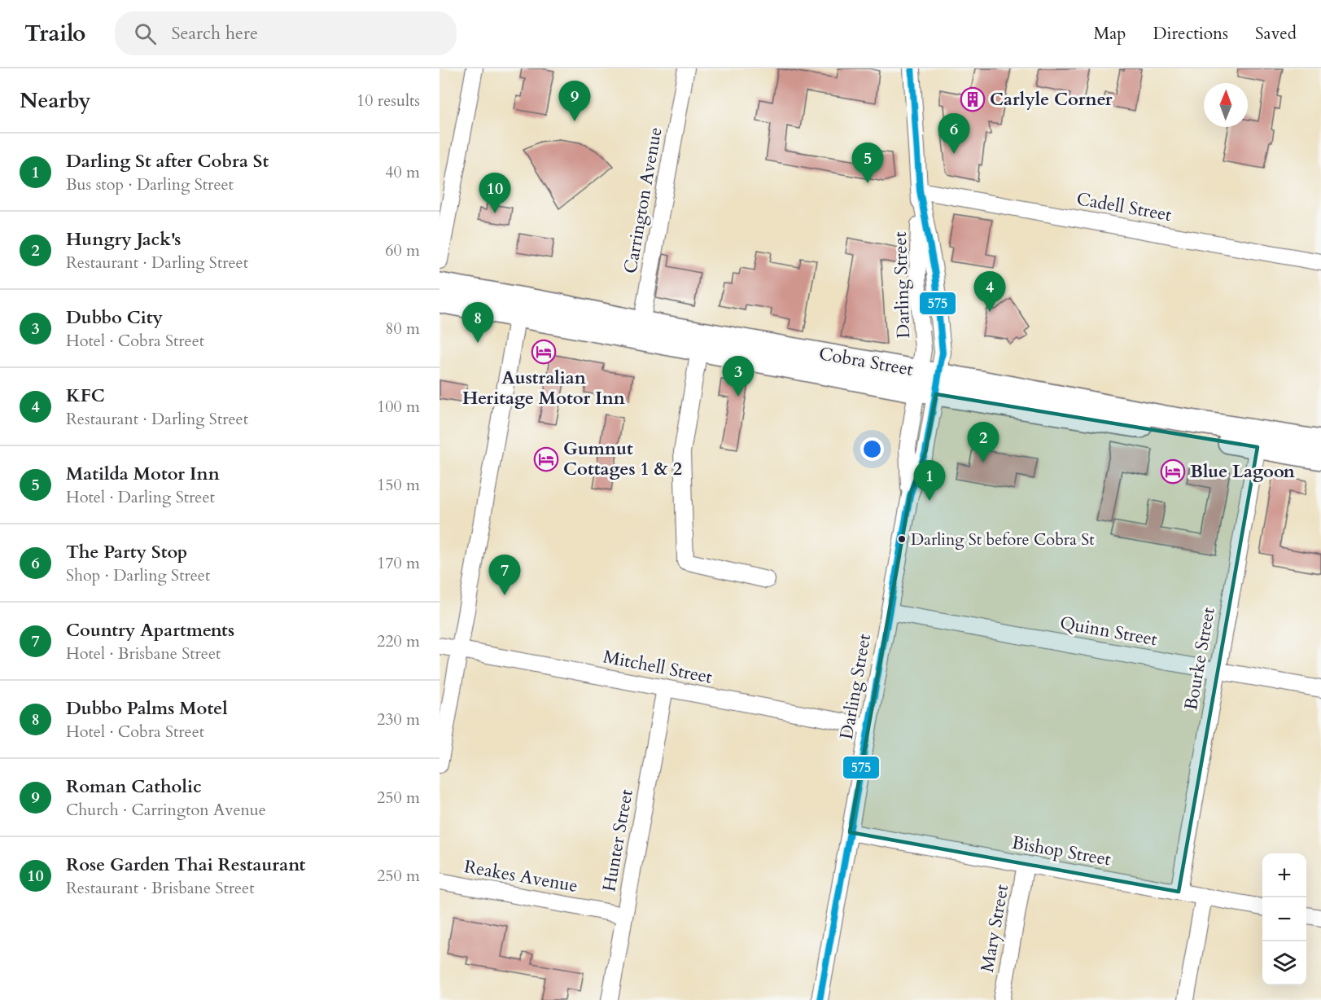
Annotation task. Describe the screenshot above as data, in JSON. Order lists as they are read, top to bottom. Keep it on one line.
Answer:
{"streets":{"highway":["Cobra Street"],"street":["Carrington Avenue","Cadell Street","Darling Street","Quinn Street","Bourke Street","Mitchell Street","Hunter Street","Bishop Street","Reakes Avenue","Mary Street"]},"crossings":[["Carrington Avenue","Cobra Street"],["Cadell Street","Darling Street"],["Darling Street","Cobra Street"],["Darling Street","Quinn Street"],["Darling Street","Mitchell Street"],["Darling Street","Bishop Street"],["Cobra Street","Bourke Street"],["Quinn Street","Bourke Street"],["Bourke Street","Bishop Street"],["Mitchell Street","Hunter Street"],["Hunter Street","Reakes Avenue"],["Bishop Street","Mary Street"]],"places":{"building":["Carlyle Corner"],"hotel":["Australian Heritage Motor Inn","Gumnut Cottages 1 & 2","Blue Lagoon"],"other":["Darling St before Cobra St"]},"lines":["transit line 575"],"north":"top","page":{"header":"Trailo","search":"Search here","nav":["Map","Directions","Saved"],"heading":["Nearby","10 results"],"pins":["9","6","5","10","4","8","3","2","1","7"],"list":[{"mark":"1","name":"Darling St after Cobra St","note":"Bus stop · Darling Street","value":"40 m"},{"mark":"2","name":"Hungry Jack's","note":"Restaurant · Darling Street","value":"60 m"},{"mark":"3","name":"Dubbo City","note":"Hotel · Cobra Street","value":"80 m"},{"mark":"4","name":"KFC","note":"Restaurant · Darling Street","value":"100 m"},{"mark":"5","name":"Matilda Motor Inn","note":"Hotel · Darling Street","value":"150 m"},{"mark":"6","name":"The Party Stop","note":"Shop · Darling Street","value":"170 m"},{"mark":"7","name":"Country Apartments","note":"Hotel · Brisbane Street","value":"220 m"},{"mark":"8","name":"Dubbo Palms Motel","note":"Hotel · Cobra Street","value":"230 m"},{"mark":"9","name":"Roman Catholic","note":"Church · Carrington Avenue","value":"250 m"},{"mark":"10","name":"Rose Garden Thai Restaurant","note":"Restaurant · Brisbane Street","value":"250 m"}],"map_buttons":["+","−"]}}
